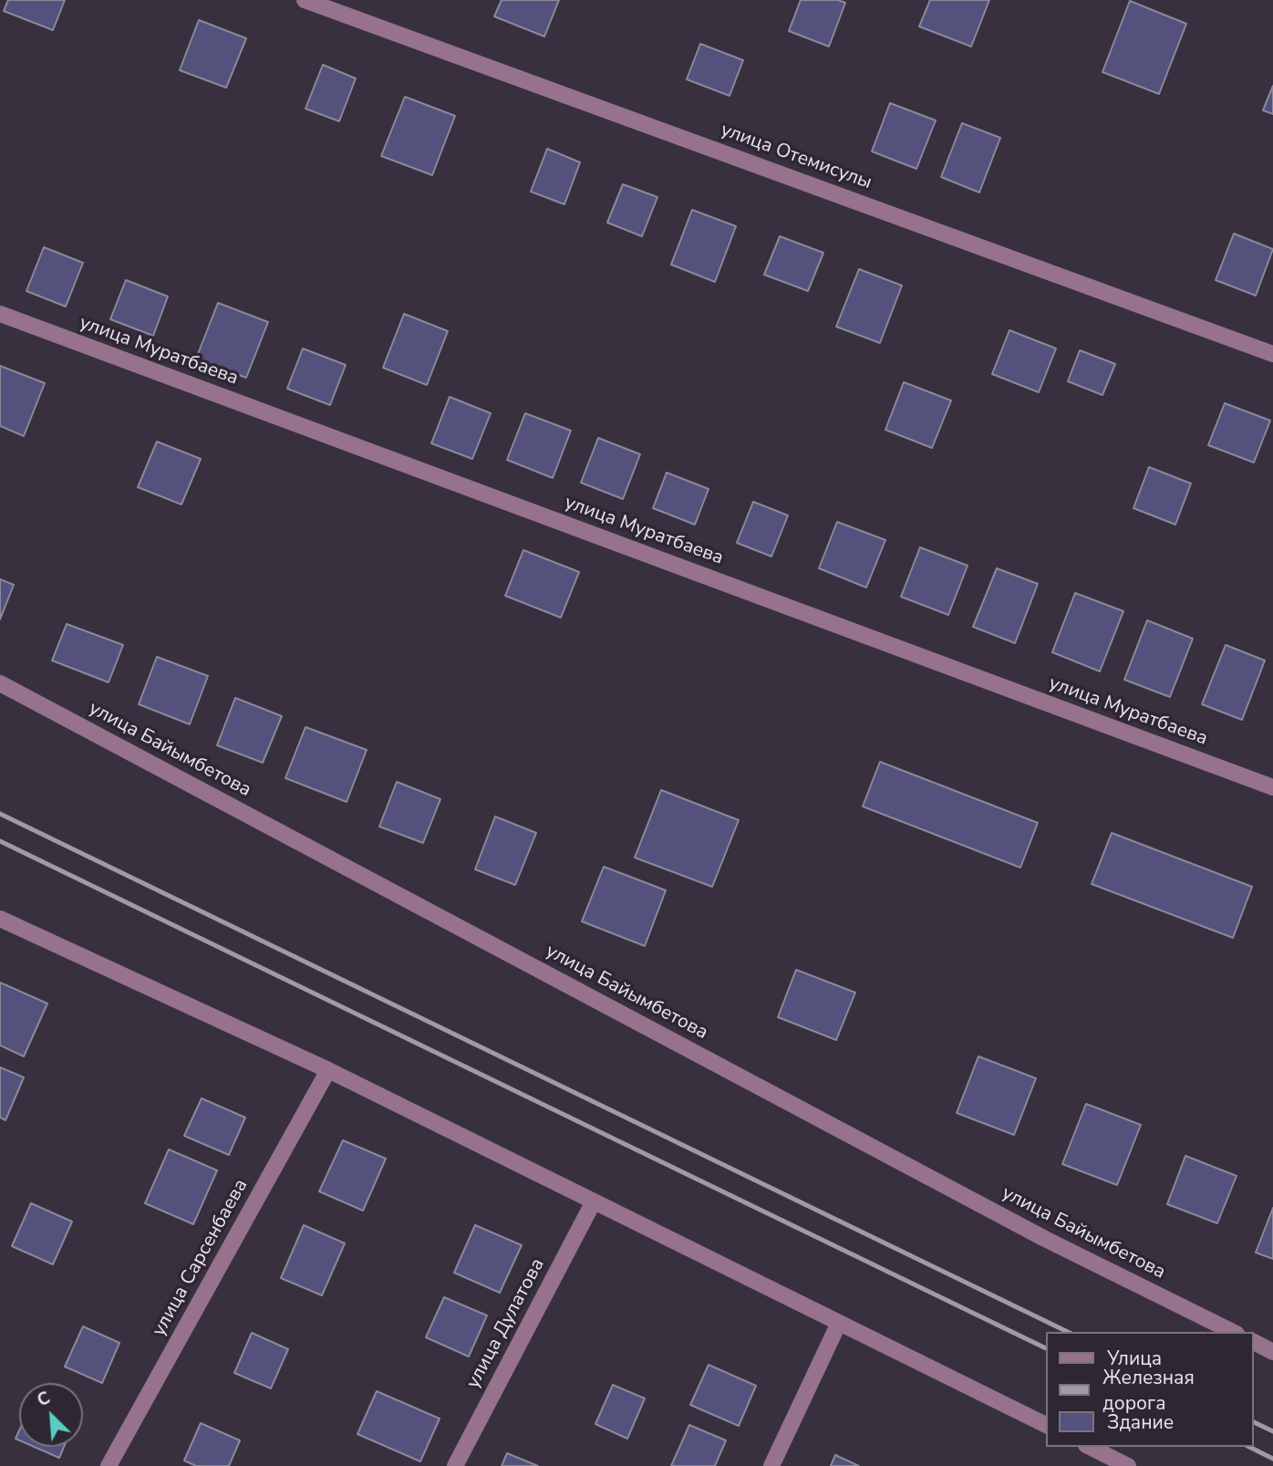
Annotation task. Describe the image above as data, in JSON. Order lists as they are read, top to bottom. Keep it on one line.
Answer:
{"streets":{"street":["улица Отемисулы","улица Муратбаева","улица Байымбетова","улица Сарсенбаева","улица Дулатова"]},"legend":["Улица","Железная дорога","Здание"],"north":"top left"}
